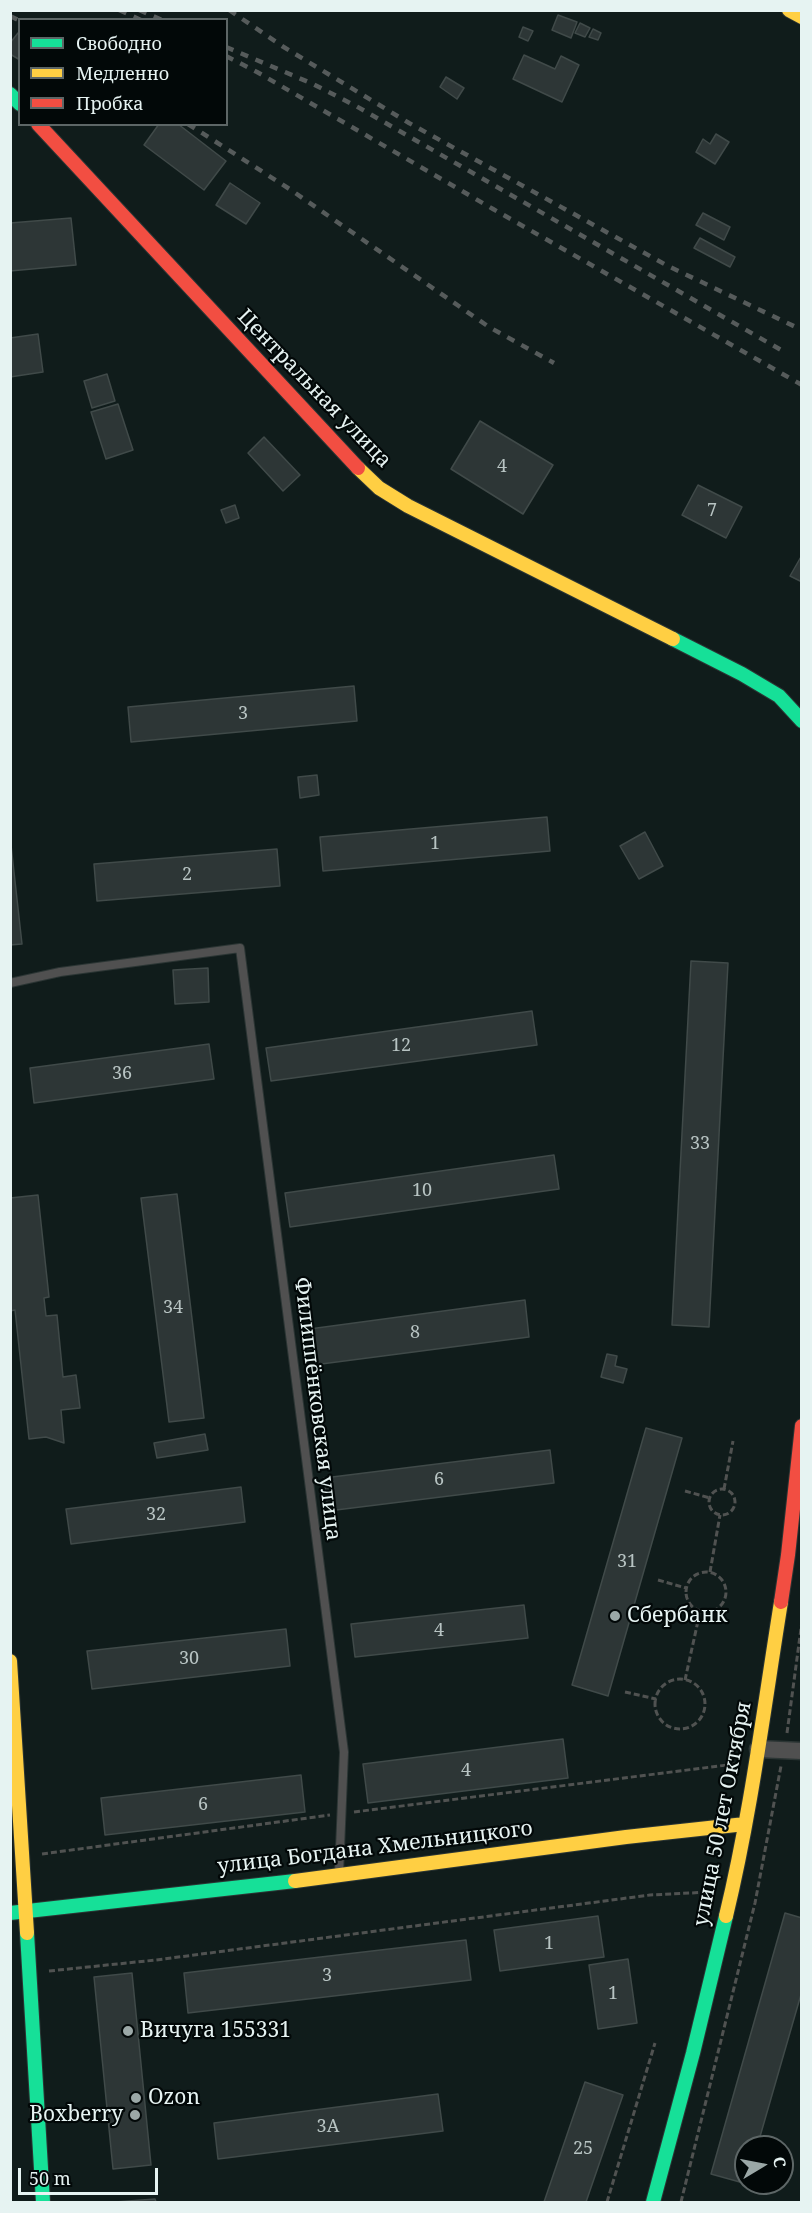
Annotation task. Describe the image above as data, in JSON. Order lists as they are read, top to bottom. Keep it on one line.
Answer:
{"streets":{"main road":["Центральная улица","улица 50 лет Октября","улица Богдана Хмельницкого"],"lane":["Филиппёнковская улица"]},"crossings":[["Филиппёнковская улица","улица Богдана Хмельницкого"],["улица 50 лет Октября","улица Богдана Хмельницкого"]],"places":["Сбербанк","Вичуга 155331","Ozon","Boxberry"],"house_numbers":["4","7","3","1","2","12","36","33","10","34","8","6","32","31","4","30","4","6","1","3","1","3А","25"],"legend":["Свободно","Медленно","Пробка"],"scale_bar":"50 m","north":"right"}
